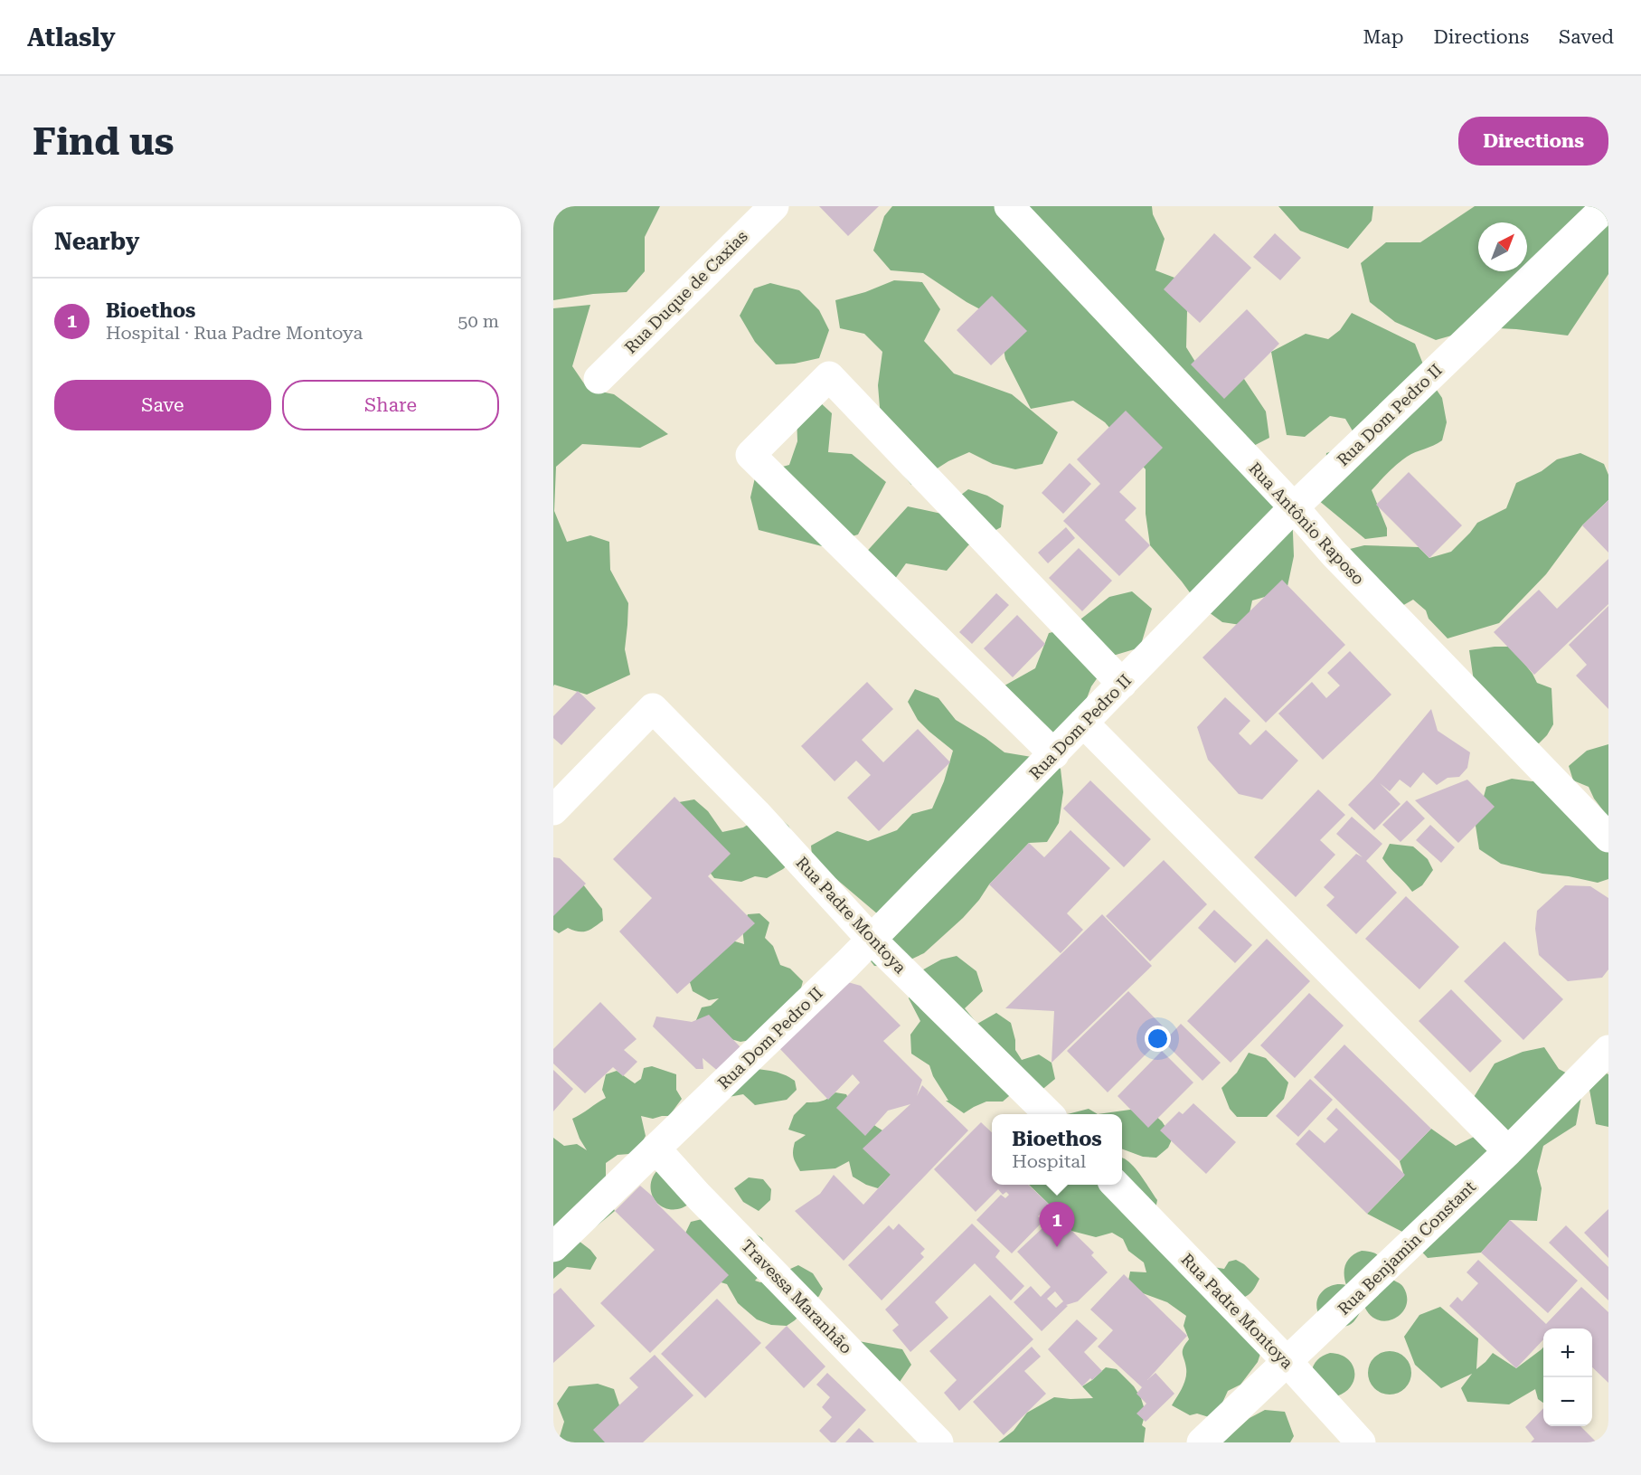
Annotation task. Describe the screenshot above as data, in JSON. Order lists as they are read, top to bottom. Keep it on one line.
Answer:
{"streets":{"street":["Rua Duque de Caxias","Rua Dom Pedro II","Rua Antônio Raposo","Rua Padre Montoya","Rua Benjamin Constant","Travessa Maranhão"]},"crossings":[["Rua Dom Pedro II","Rua Antônio Raposo"],["Rua Dom Pedro II","Rua Padre Montoya"],["Rua Dom Pedro II","Travessa Maranhão"],["Rua Padre Montoya","Rua Benjamin Constant"]],"north":"top right","page":{"header":"Atlasly","nav":["Map","Directions","Saved"],"buttons":["Directions",["Save","Share"]],"title":"Find us","heading":"Nearby","list":[{"mark":"1","name":"Bioethos","note":"Hospital · Rua Padre Montoya","value":"50 m"}],"popup":["Bioethos","Hospital"],"pins":"1","map_buttons":["+","−"]}}
